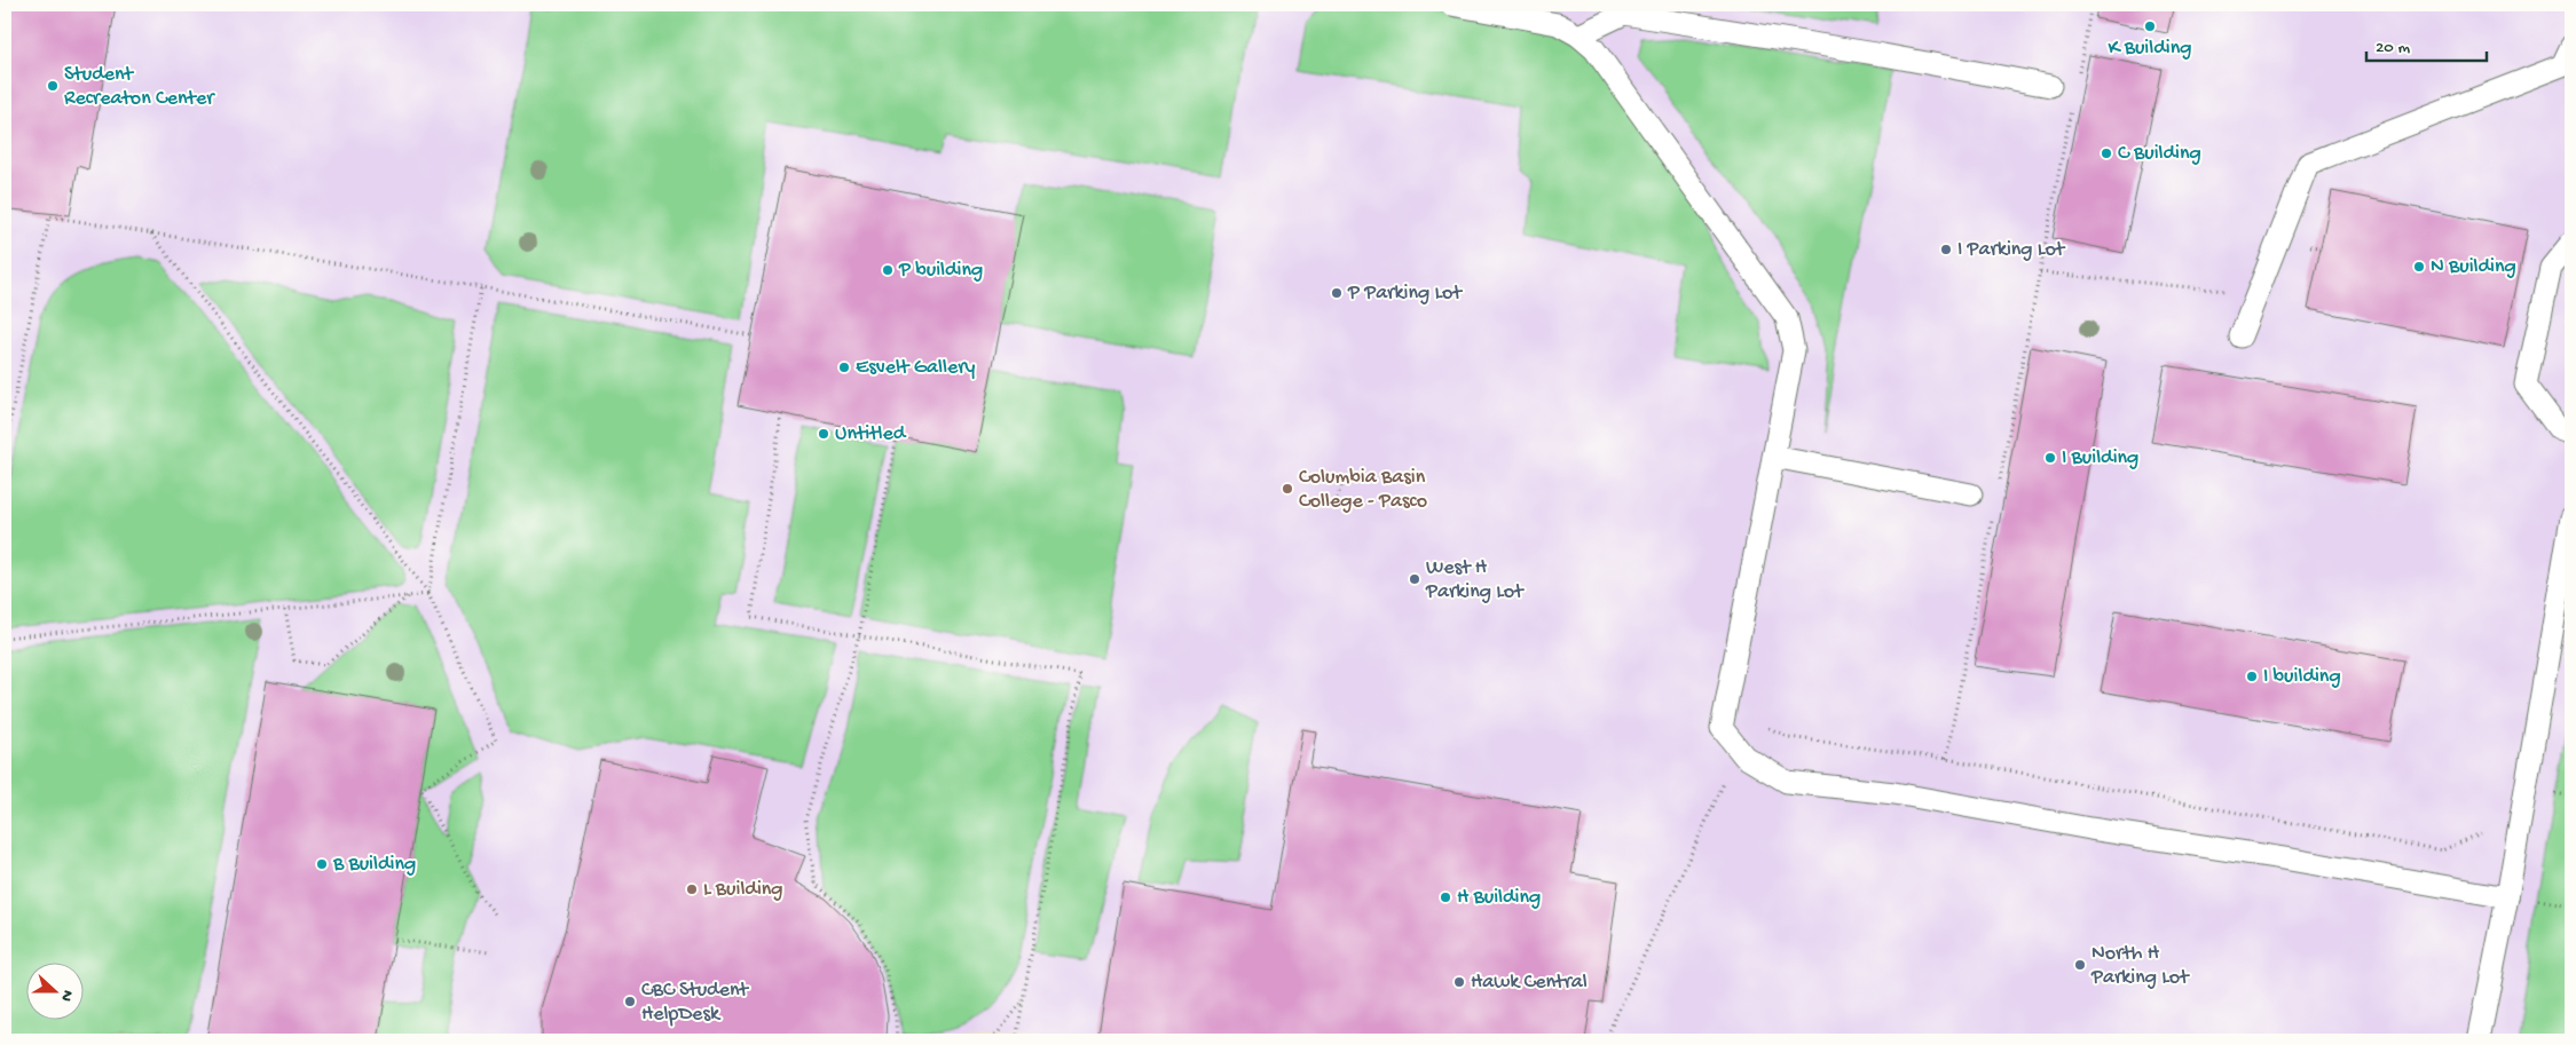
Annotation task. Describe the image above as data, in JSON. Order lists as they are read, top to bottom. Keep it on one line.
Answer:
{"places":["K Building","Student Recreaton Center","C Building","I Parking Lot","N Building","P building","P Parking Lot","Esvelt Gallery","Untitled","I Building","Columbia Basin College - Pasco","West H Parking Lot","I building","B Building","L Building","H Building","North H Parking Lot","Hawk Central","CBC Student HelpDesk"],"scale_bar":"20 m","north":"right"}
